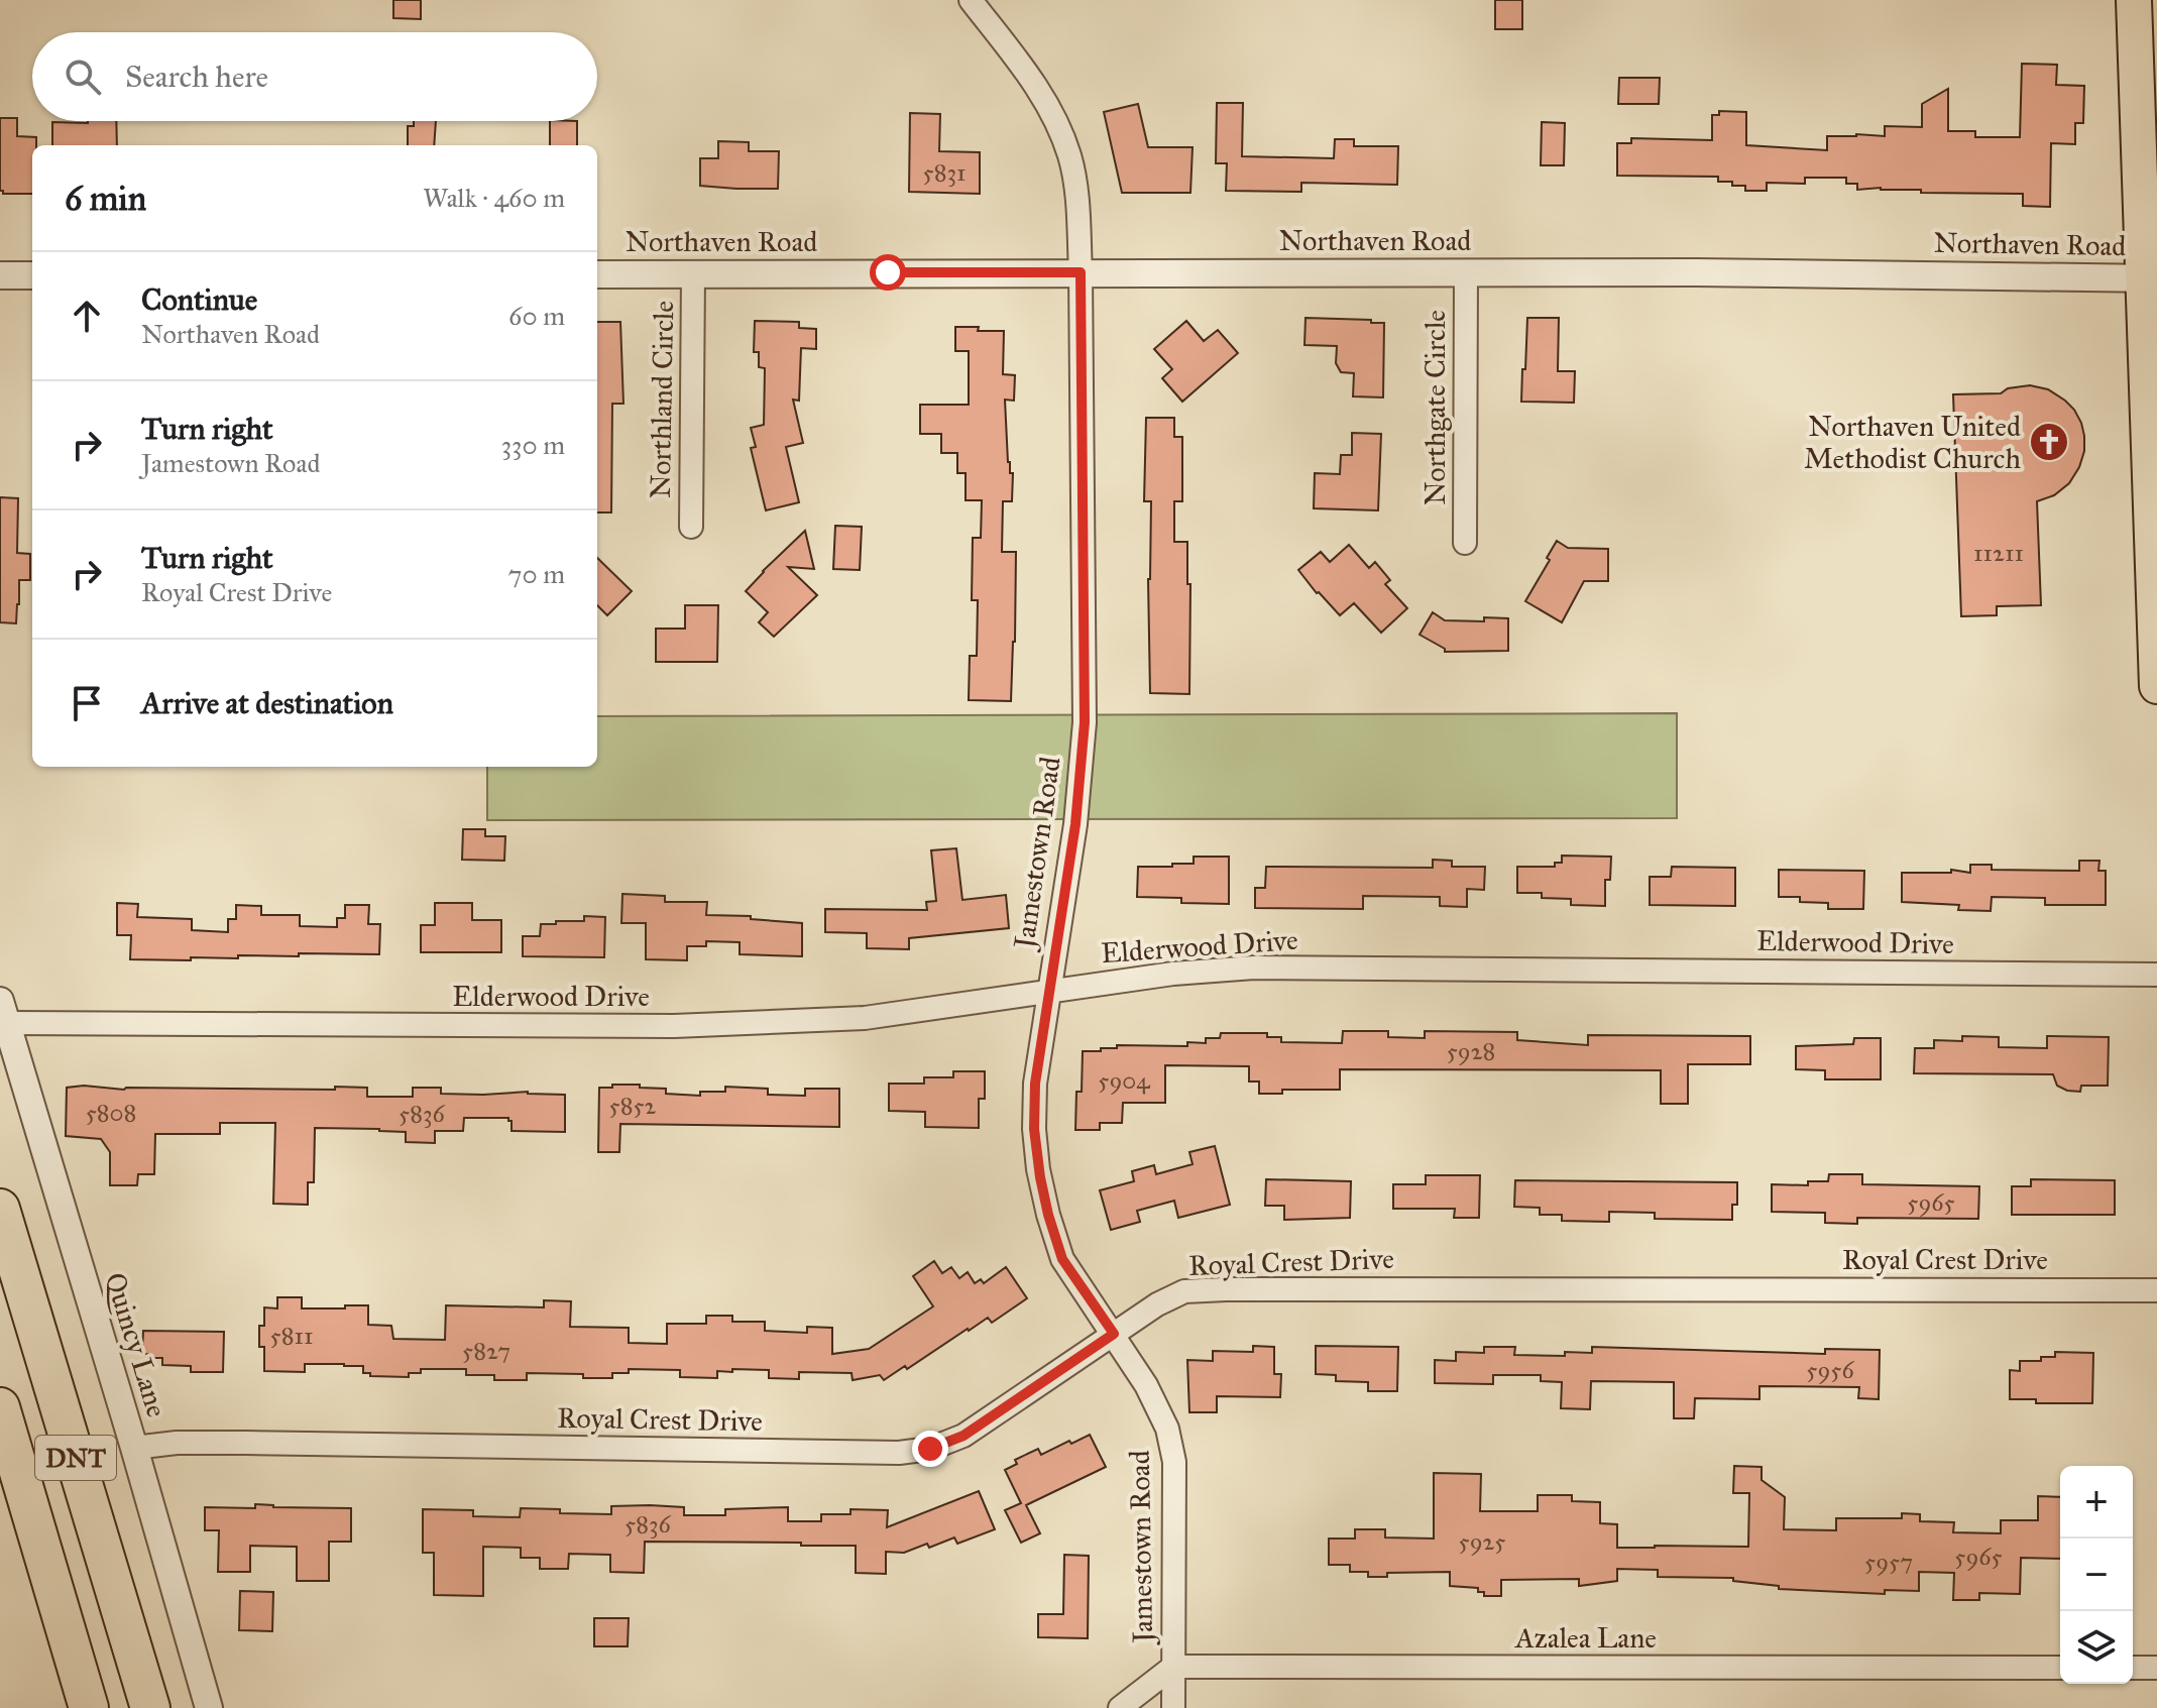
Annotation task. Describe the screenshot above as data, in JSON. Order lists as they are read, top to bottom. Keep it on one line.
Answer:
{"streets":{"highway":["DNT"],"street":["Northaven Road","Northland Circle","Northgate Circle","Jamestown Road","Elderwood Drive","Royal Crest Drive","Quincy Lane","Azalea Lane"]},"crossings":[["Northaven Road","Northland Circle"],["Northaven Road","Northgate Circle"],["Northaven Road","Jamestown Road"],["Jamestown Road","Elderwood Drive"],["Jamestown Road","Royal Crest Drive"],["Jamestown Road","Azalea Lane"],["Elderwood Drive","Quincy Lane"],["Royal Crest Drive","Quincy Lane"]],"places":{"church":["Northaven United Methodist Church"]},"house_numbers":["5831","11211","5928","5904","5852","5808","5836","5965","5811","5827","5956","5836","5925","5965","5957"],"page":{"search":"Search here","heading":["6 min","Walk · 460 m"],"list":[["Continue","Northaven Road","60 m"],["Turn right","Jamestown Road","330 m"],["Turn right","Royal Crest Drive","70 m"],"Arrive at destination"],"map_buttons":["+","−"]}}
